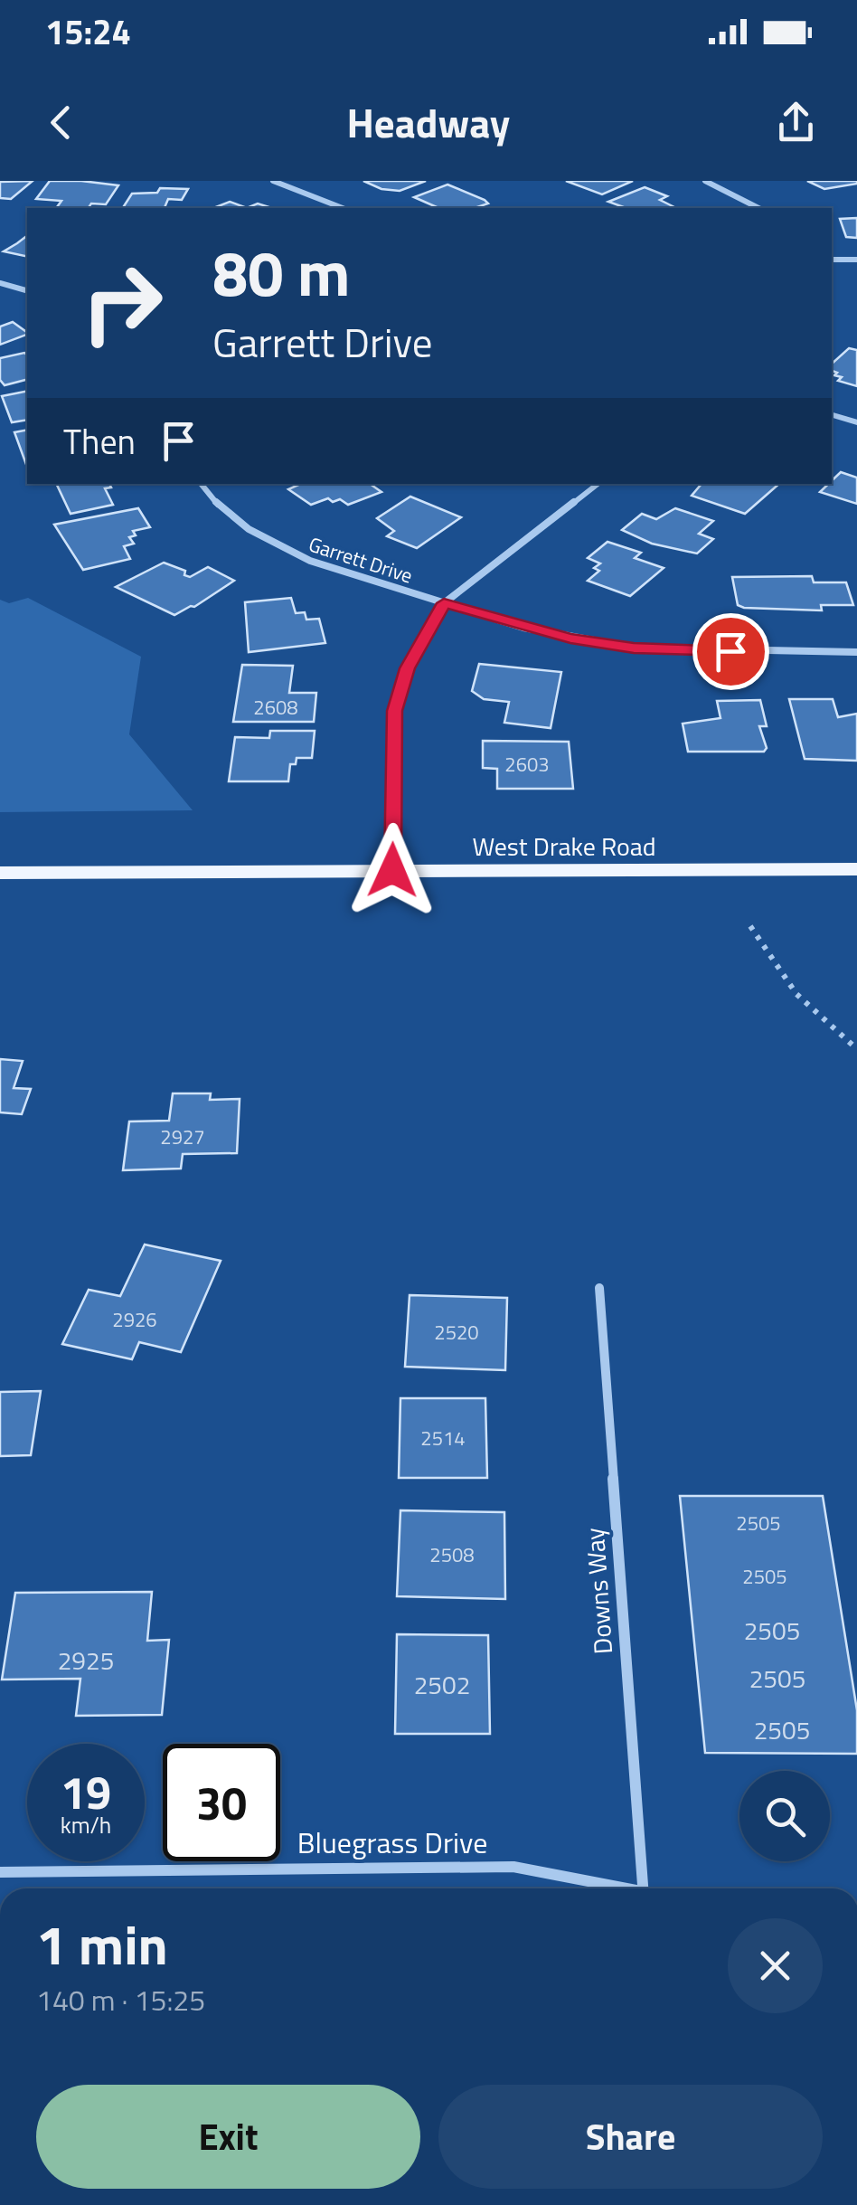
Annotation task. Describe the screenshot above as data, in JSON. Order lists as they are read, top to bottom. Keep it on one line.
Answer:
{"streets":{"main road":["West Drake Road"],"street":["Garrett Drive","Downs Way","Bluegrass Drive"]},"house_numbers":["2608","2603","2927","2926","2520","2514","2505","2508","2505","2505","2925","2505","2502","2505"],"page":{"status":"15:24","header":"Headway","turn":["80 m","Garrett Drive"],"then":"Then","speed":"19 km/h","limit":"30","heading":["1 min","140 m · 15:25"],"buttons":["Exit","Share"]}}
